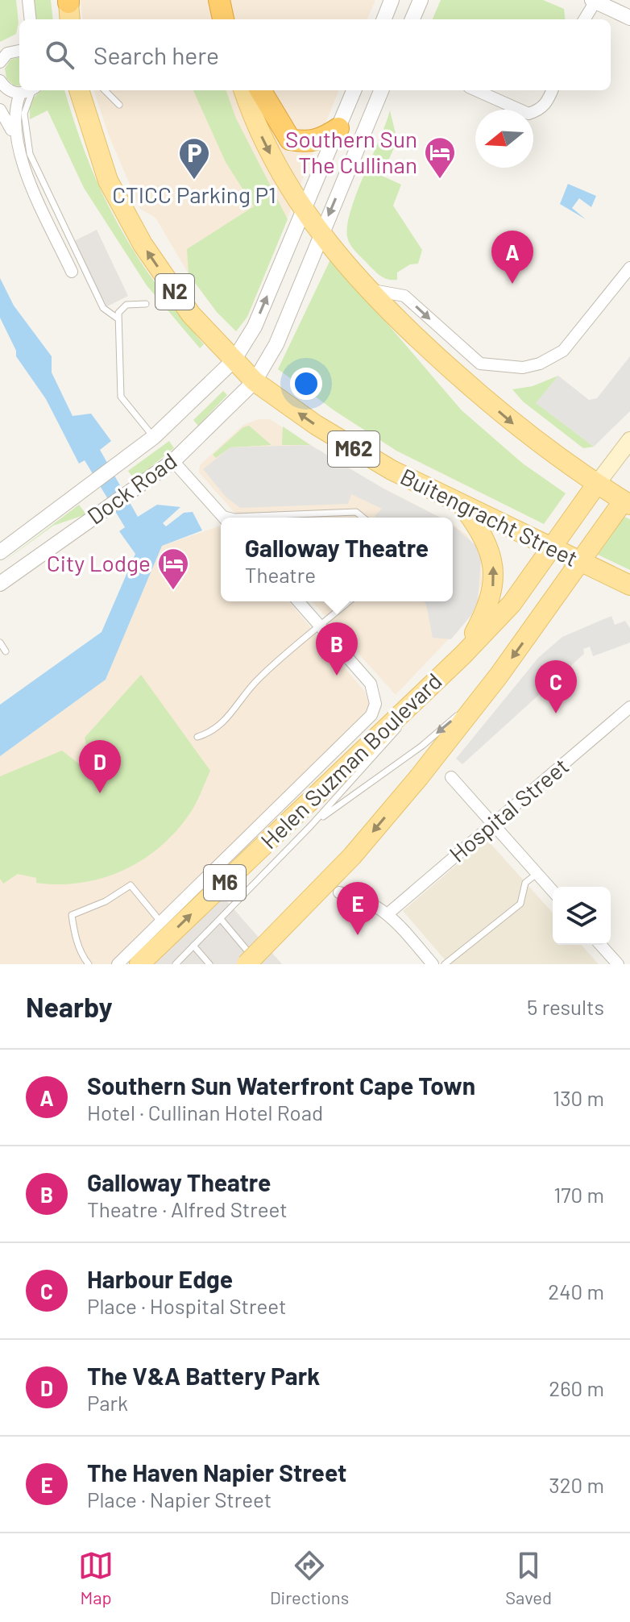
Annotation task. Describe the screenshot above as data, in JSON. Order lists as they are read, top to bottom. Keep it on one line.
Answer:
{"streets":{"main road":["N2","M62","Buitengracht Street","Helen Suzman Boulevard","M6"],"street":["Dock Road","Hospital Street"]},"crossings":[["N2","Dock Road"],["N2","Buitengracht Street"],["Dock Road","Buitengracht Street"],["Buitengracht Street","Helen Suzman Boulevard"],["Buitengracht Street","M6"],["Helen Suzman Boulevard","M6"]],"places":{"hotel":["Southern Sun The Cullinan","City Lodge"],"parking":["CTICC Parking P1"]},"north":"left","page":{"search":"Search here","pins":["A","B","C","D","E"],"popup":["Galloway Theatre","Theatre"],"heading":["Nearby","5 results"],"list":[{"mark":"A","name":"Southern Sun Waterfront Cape Town","note":"Hotel · Cullinan Hotel Road","value":"130 m"},{"mark":"B","name":"Galloway Theatre","note":"Theatre · Alfred Street","value":"170 m"},{"mark":"C","name":"Harbour Edge","note":"Place · Hospital Street","value":"240 m"},{"mark":"D","name":"The V&A Battery Park","note":"Park","value":"260 m"},{"mark":"E","name":"The Haven Napier Street","note":"Place · Napier Street","value":"320 m"}],"nav":["Map","Directions","Saved"]}}
